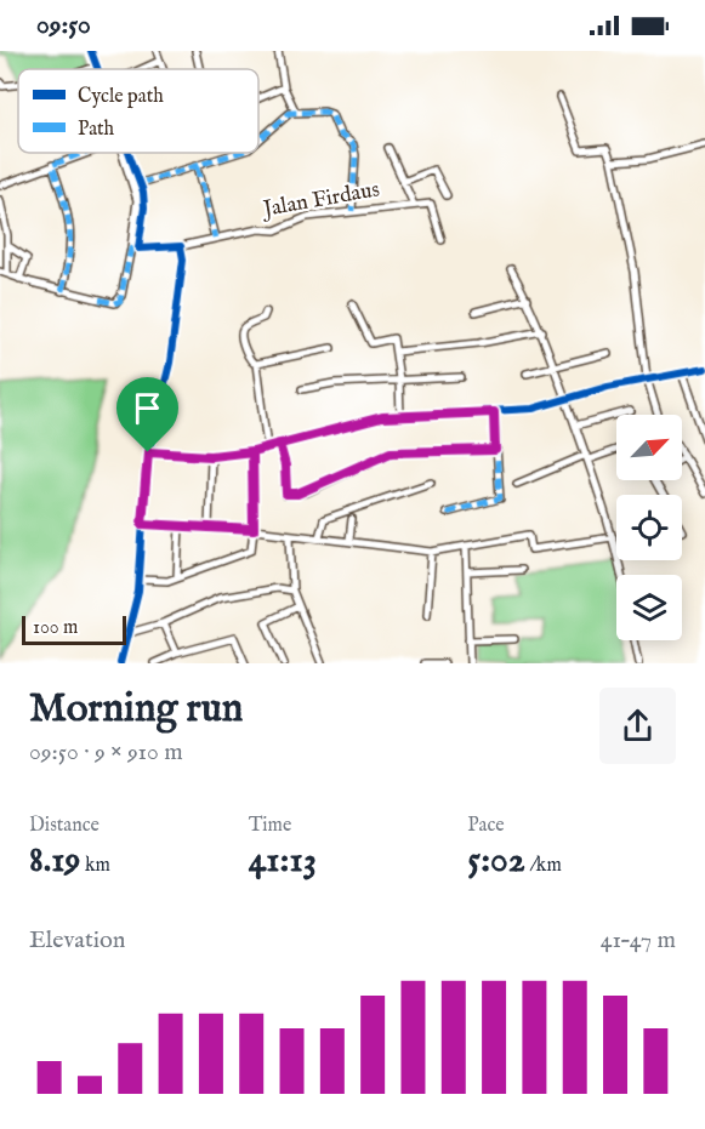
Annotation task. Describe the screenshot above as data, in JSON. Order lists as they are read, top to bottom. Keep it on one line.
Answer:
{"streets":{"street":["Jalan Firdaus"]},"legend":["Cycle path","Path"],"scale_bar":"100 m","north":"top right","page":{"status":"09:50","scale":"100 m","heading":["Morning run","09:50 · 9 × 910 m"],"stats":[["Distance","8.19 km"],["Time","41:13"],["Pace","5:02 /km"]],"chart":["Elevation","41–47 m"]}}
